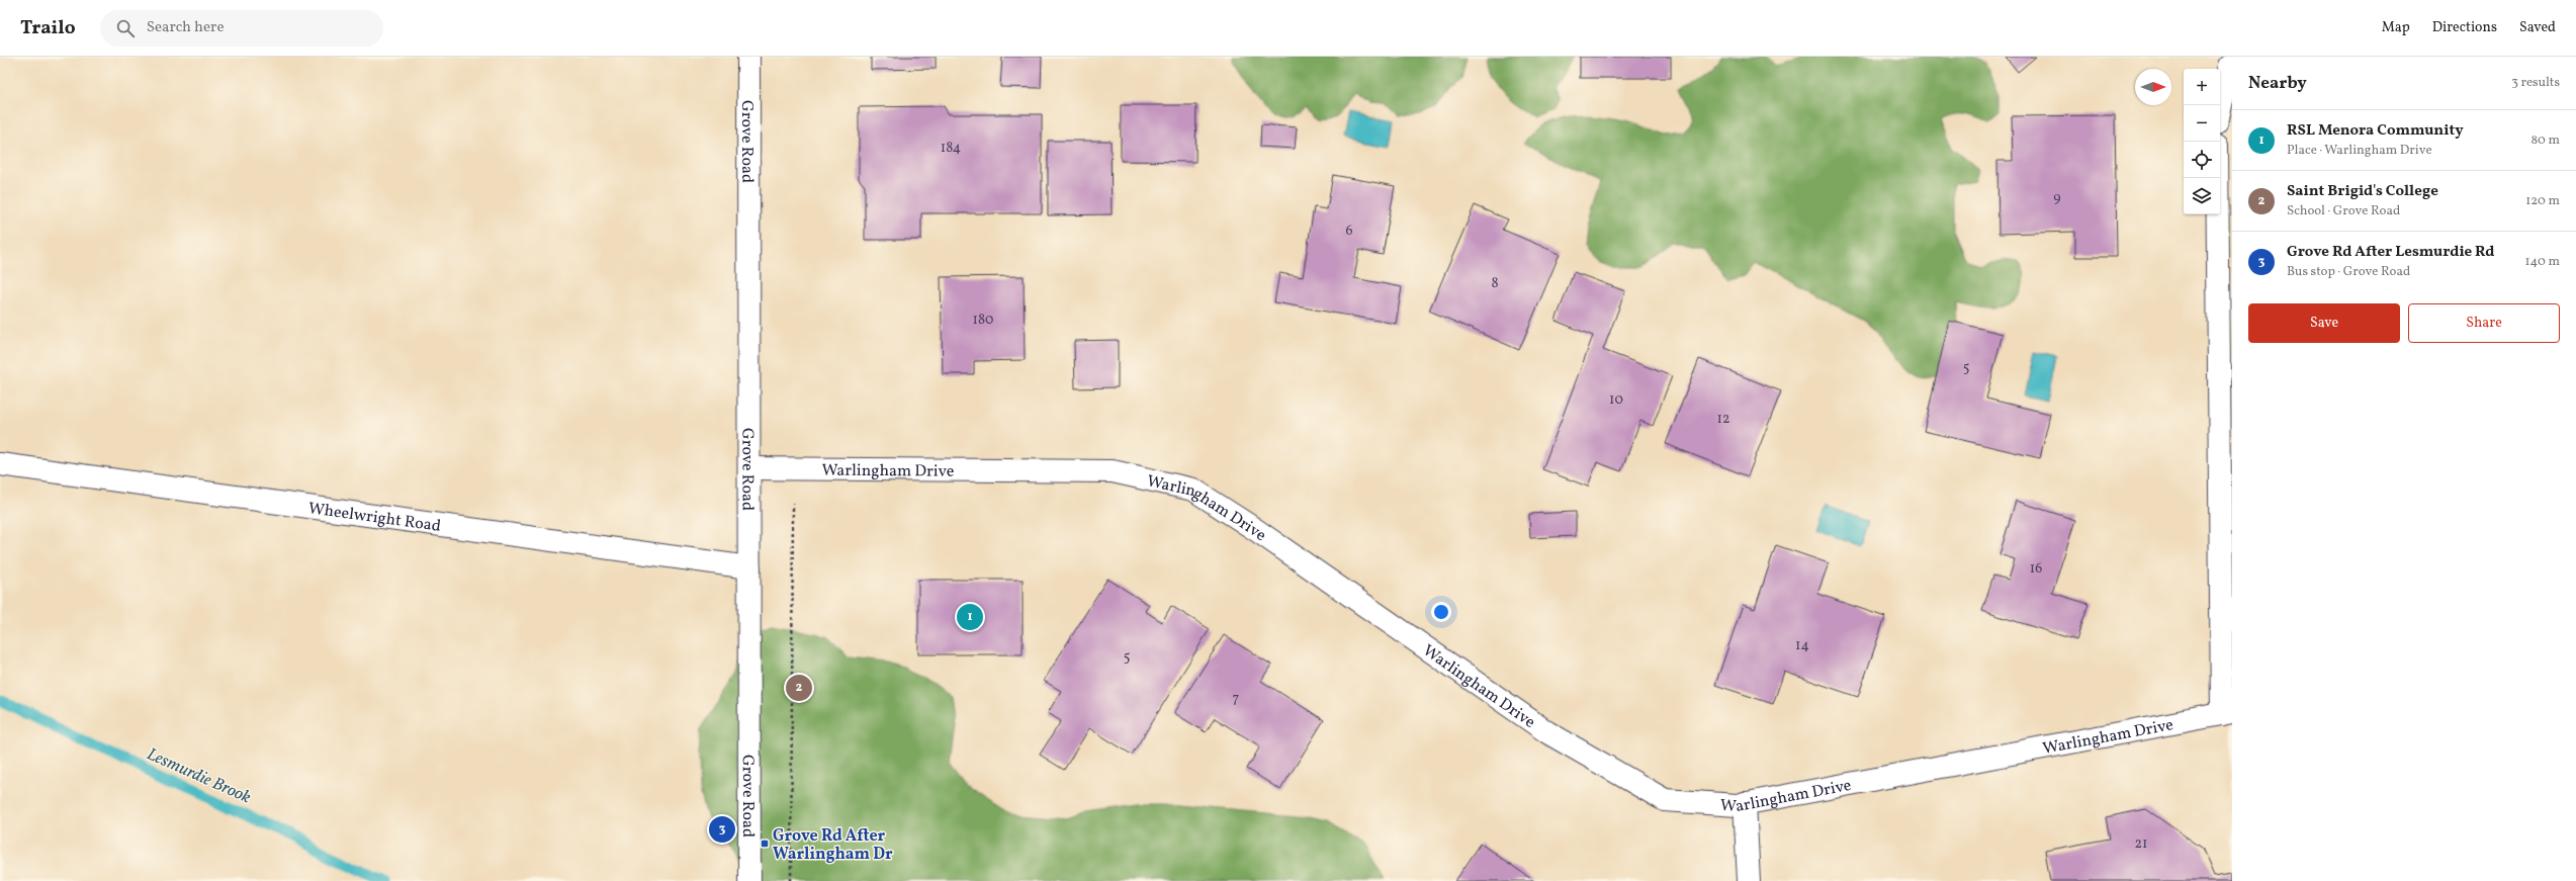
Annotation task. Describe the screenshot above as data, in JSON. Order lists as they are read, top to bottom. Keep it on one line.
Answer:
{"streets":{"street":["Grove Road","Warlingham Drive","Wheelwright Road"]},"crossings":[["Grove Road","Warlingham Drive"],["Grove Road","Wheelwright Road"]],"water":["Lesmurdie Brook"],"places":{"transit":["Grove Rd After Warlingham Dr"]},"house_numbers":["184","9","6","8","180","5","10","12","16","14","5","7","21"],"north":"right","page":{"header":"Trailo","search":"Search here","nav":["Map","Directions","Saved"],"heading":["Nearby","3 results"],"map_buttons":["+","−"],"list":[{"mark":"1","name":"RSL Menora Community","note":"Place · Warlingham Drive","value":"80 m"},{"mark":"2","name":"Saint Brigid's College","note":"School · Grove Road","value":"120 m"},{"mark":"3","name":"Grove Rd After Lesmurdie Rd","note":"Bus stop · Grove Road","value":"140 m"}],"buttons":["Save","Share"],"pins":["1","2","3"]}}
